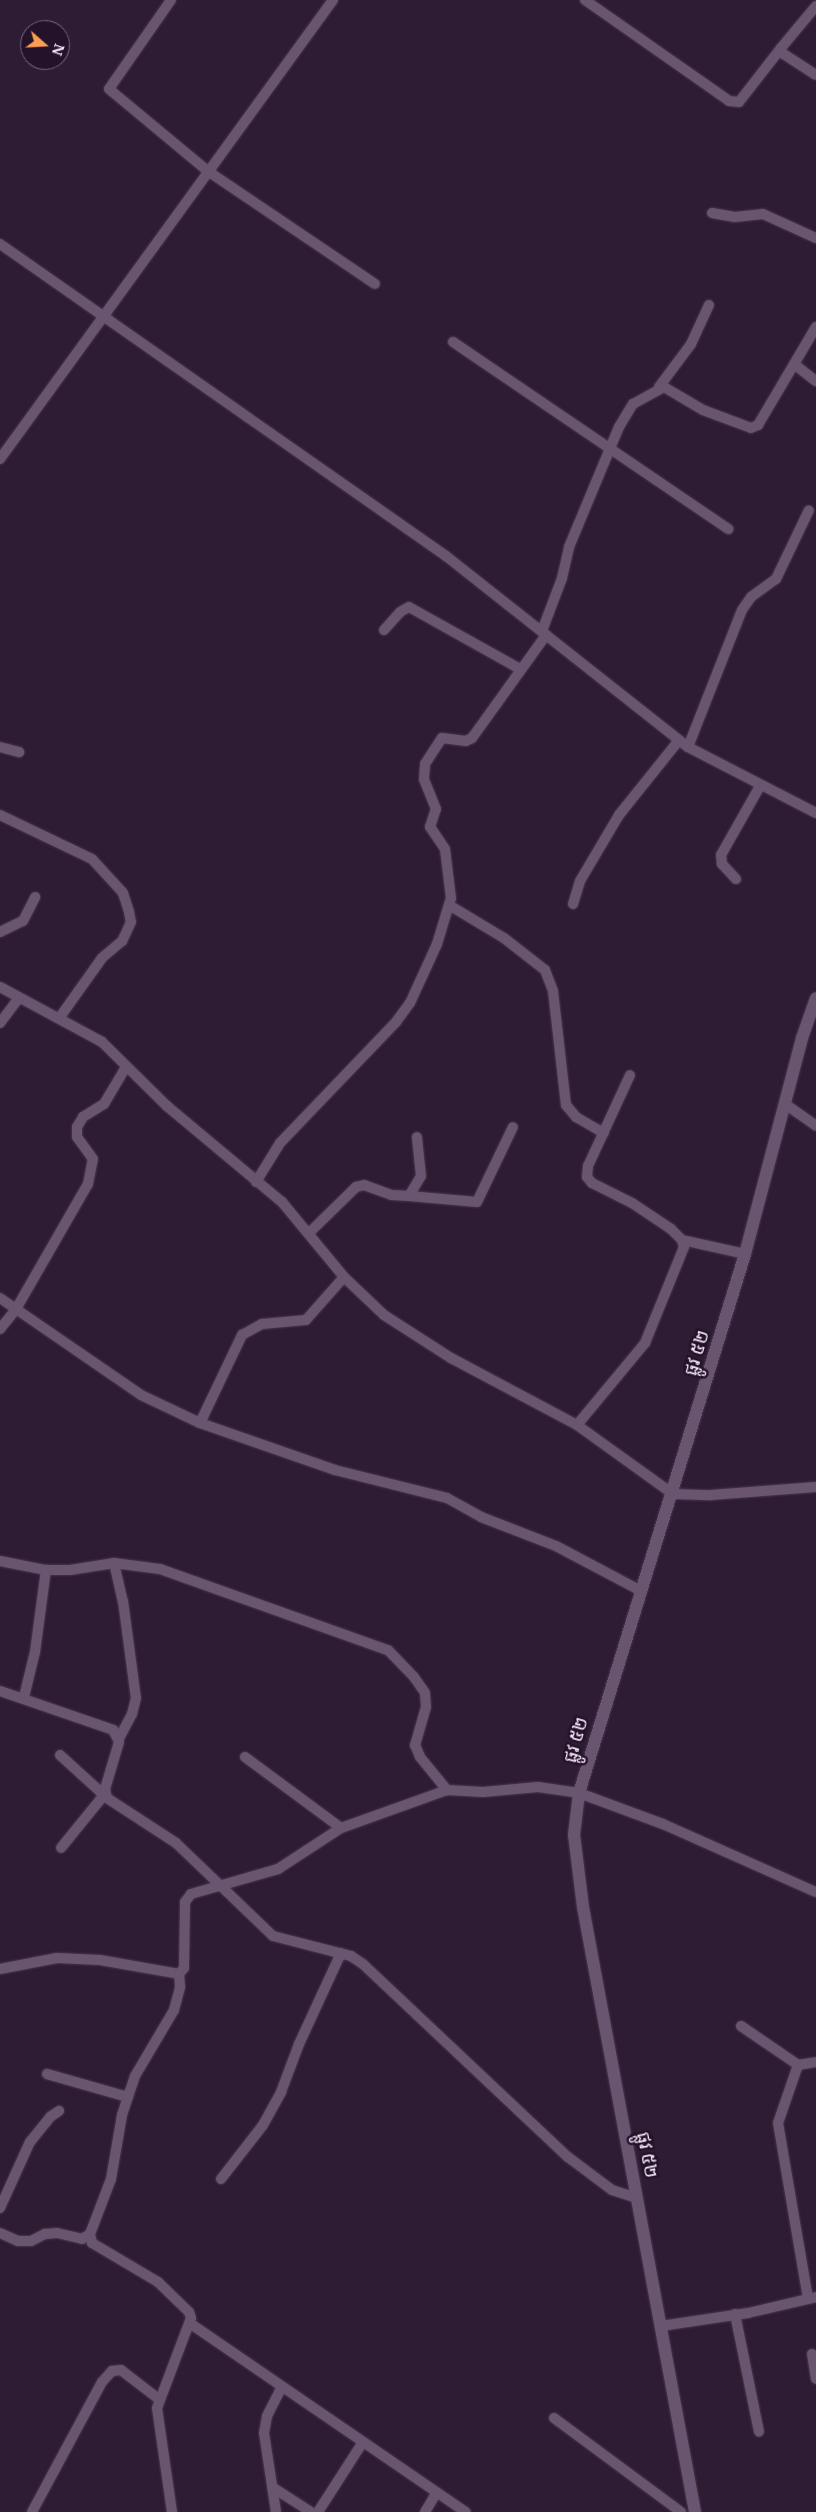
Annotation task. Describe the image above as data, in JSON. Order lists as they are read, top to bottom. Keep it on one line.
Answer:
{"streets":{"street":["ផ្លូវ ៥២"]},"north":"right"}
